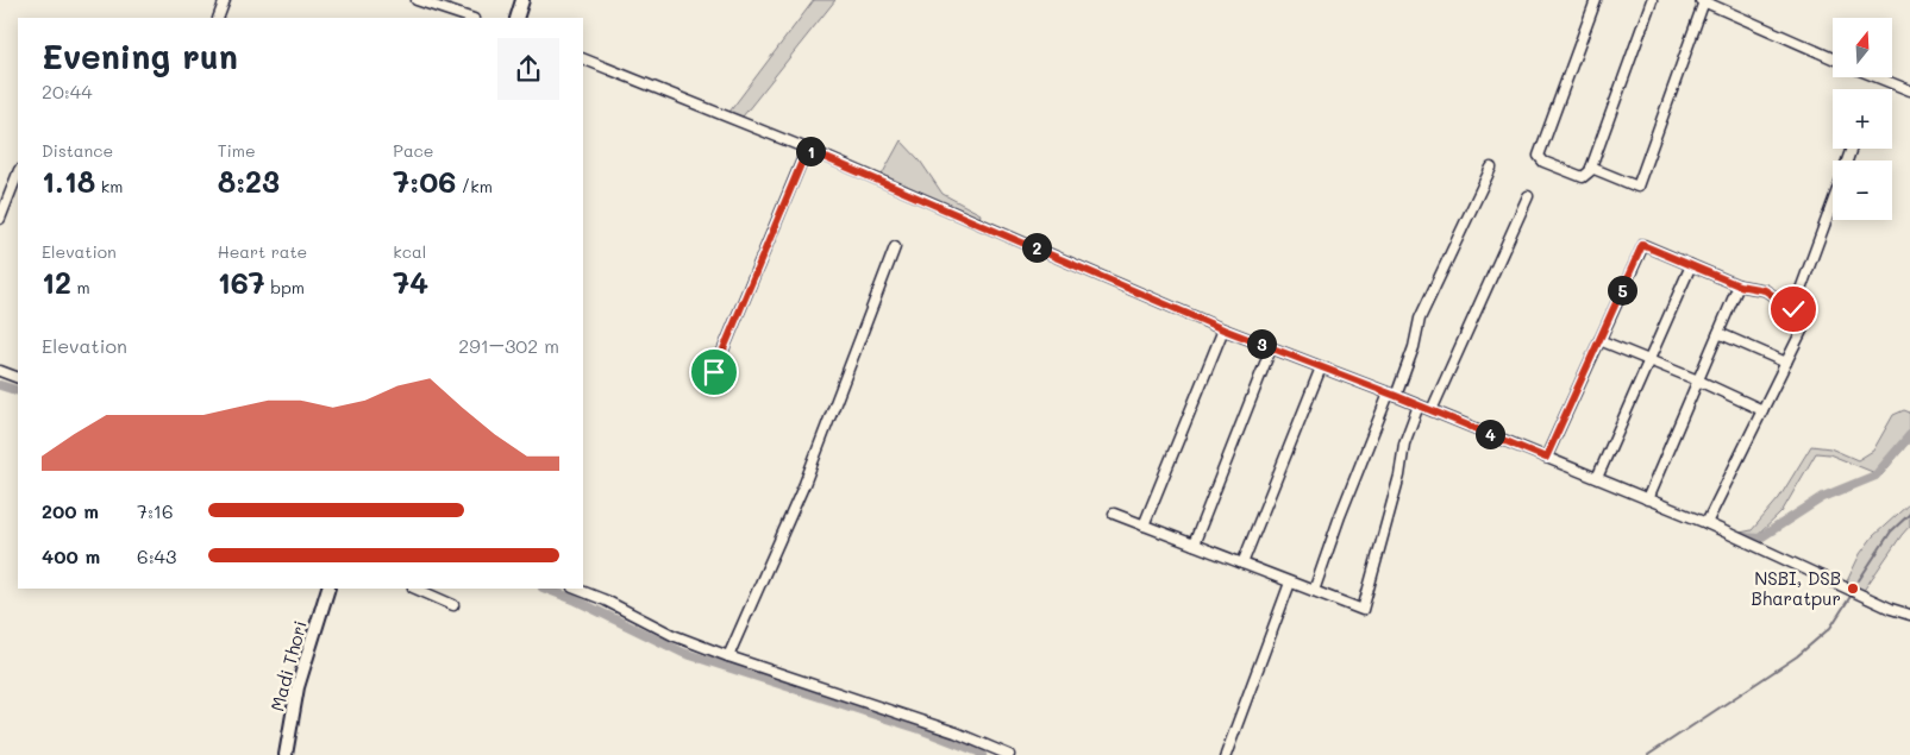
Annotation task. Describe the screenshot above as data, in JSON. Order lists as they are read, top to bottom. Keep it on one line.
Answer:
{"streets":{"main road":["Madi Thori"]},"places":["NSBI, DSB Bharatpur"],"north":"top","page":{"map_buttons":["+","−"],"heading":["Evening run","20:44"],"stats":[["Distance","1.18 km"],["Time","8:23"],["Pace","7:06 /km"],["Elevation","12 m"],["Heart rate","167 bpm"],["kcal","74"]],"pins":["1","2","5","3","4"],"chart":["Elevation","291–302 m"],"list":[{"name":"200 m","note":"7:16"},{"name":"400 m","note":"6:43"}]}}
